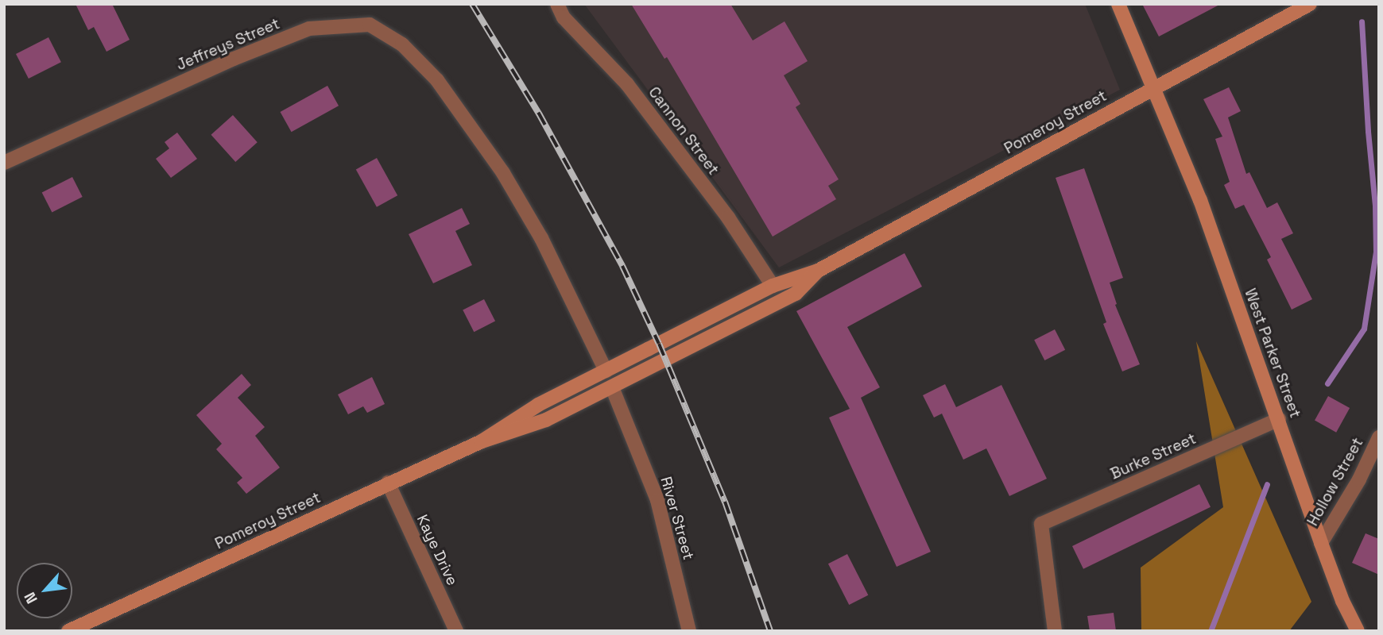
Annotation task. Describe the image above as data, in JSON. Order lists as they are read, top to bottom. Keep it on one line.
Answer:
{"streets":{"street":["Jeffreys Street","Pomeroy Street","Cannon Street","West Parker Street","Burke Street","Hollow Street","River Street","Kaye Drive"]},"crossings":[["Jeffreys Street","Pomeroy Street"],["Pomeroy Street","Cannon Street"],["Pomeroy Street","West Parker Street"],["Pomeroy Street","River Street"],["Pomeroy Street","Kaye Drive"],["West Parker Street","Burke Street"],["West Parker Street","Hollow Street"]],"north":"bottom left"}
